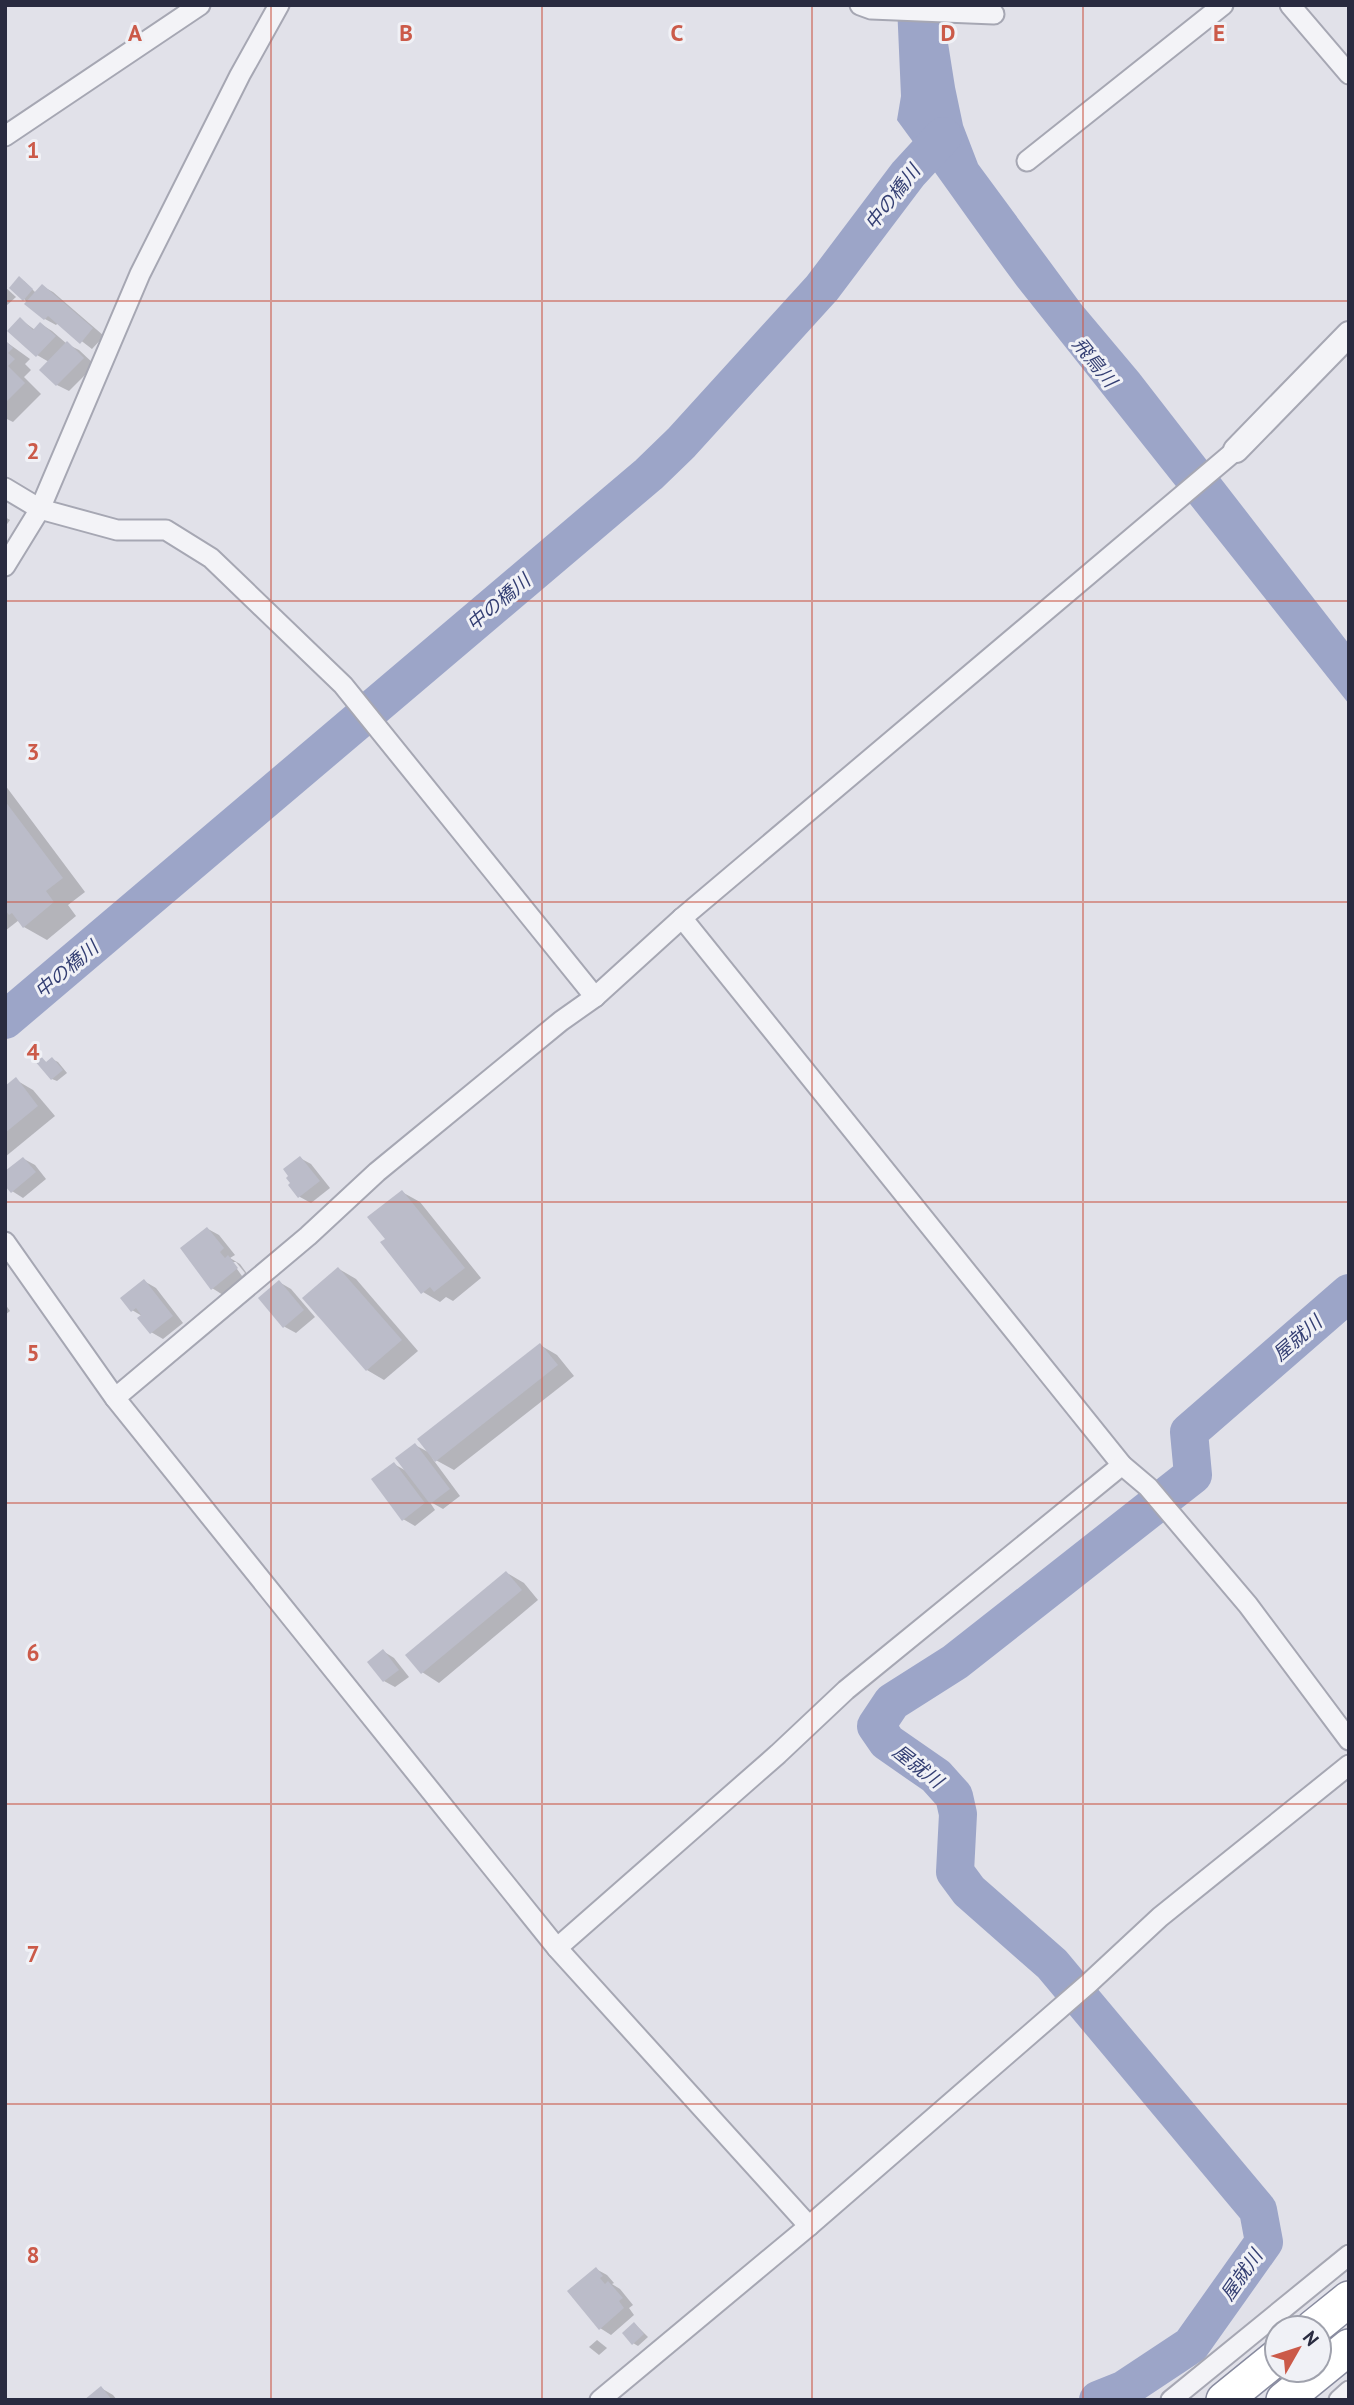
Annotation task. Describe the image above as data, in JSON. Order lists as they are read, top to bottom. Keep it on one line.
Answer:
{"water":["中の橋川","飛鳥川","屋就川"],"north":"top right","grid":{"columns":["A","B","C","D","E"],"rows":["1","2","3","4","5","6","7","8"]}}
